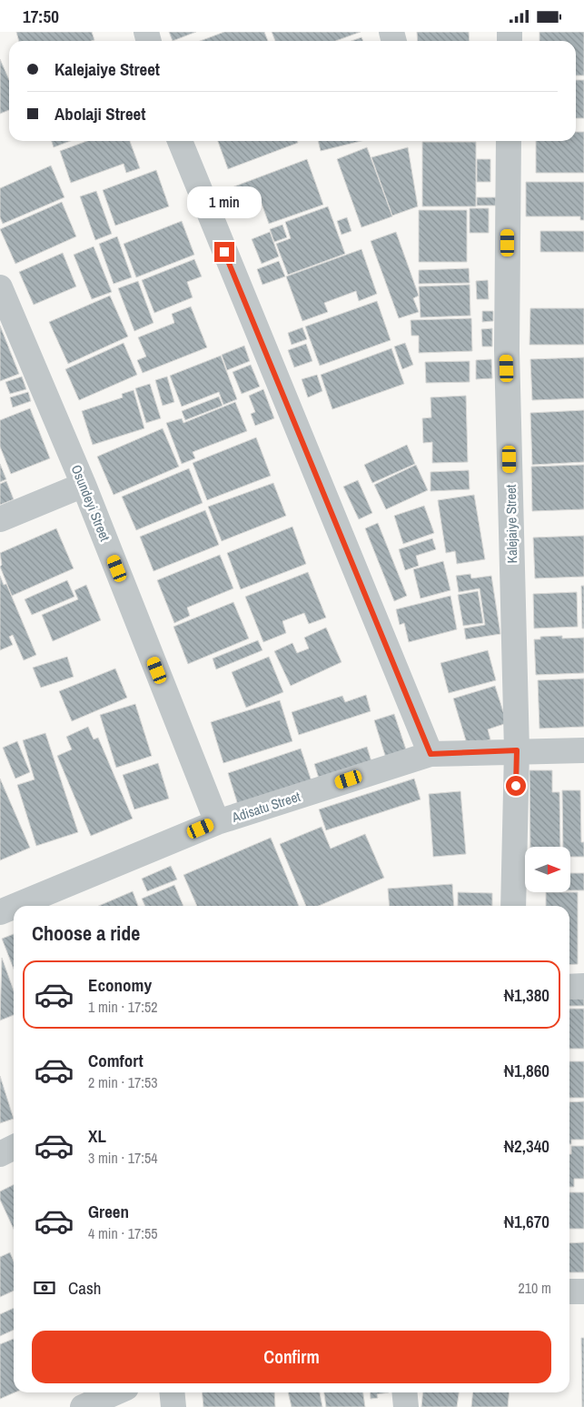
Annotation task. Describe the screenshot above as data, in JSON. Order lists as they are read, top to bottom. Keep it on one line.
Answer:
{"streets":{"street":["Osundeyi Street","Kalejaiye Street","Adisatu Street"]},"crossings":[["Osundeyi Street","Adisatu Street"],["Kalejaiye Street","Adisatu Street"]],"north":"right","page":{"status":"17:50","banner":["Kalejaiye Street","Abolaji Street"],"bubble":"1 min","heading":"Choose a ride","list":[{"name":"Economy","note":"1 min · 17:52","value":"₦1,380"},{"name":"Comfort","note":"2 min · 17:53","value":"₦1,860"},{"name":"XL","note":"3 min · 17:54","value":"₦2,340"},{"name":"Green","note":"4 min · 17:55","value":"₦1,670"}],"pay":["Cash","210 m"],"buttons":"Confirm"}}
